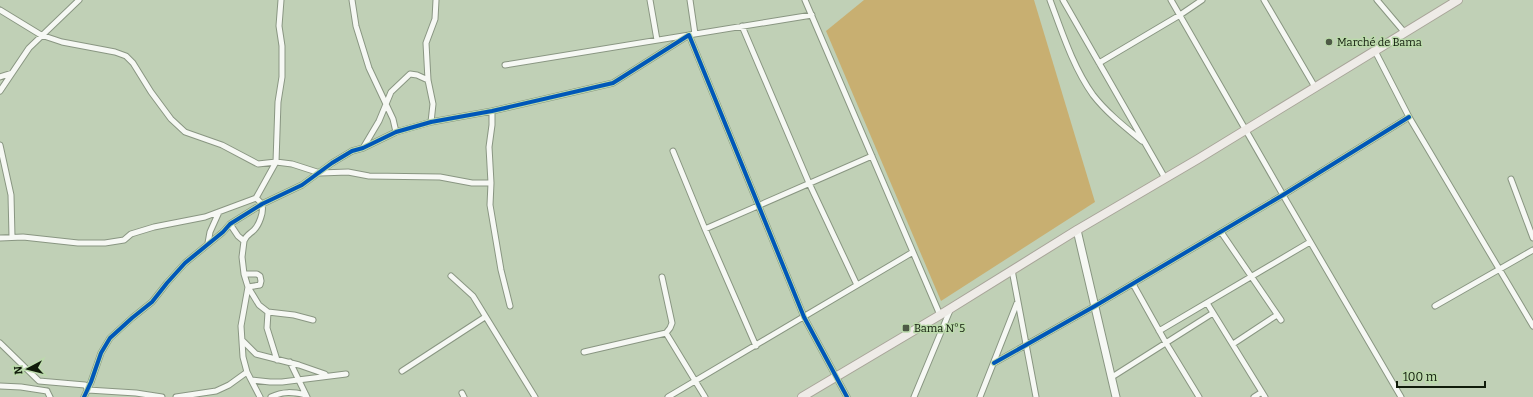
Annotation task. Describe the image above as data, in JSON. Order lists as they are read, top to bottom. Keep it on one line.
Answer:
{"places":{"other":["Marché de Bama"],"transit":["Bama N°5"]},"scale_bar":"100 m","north":"left"}
